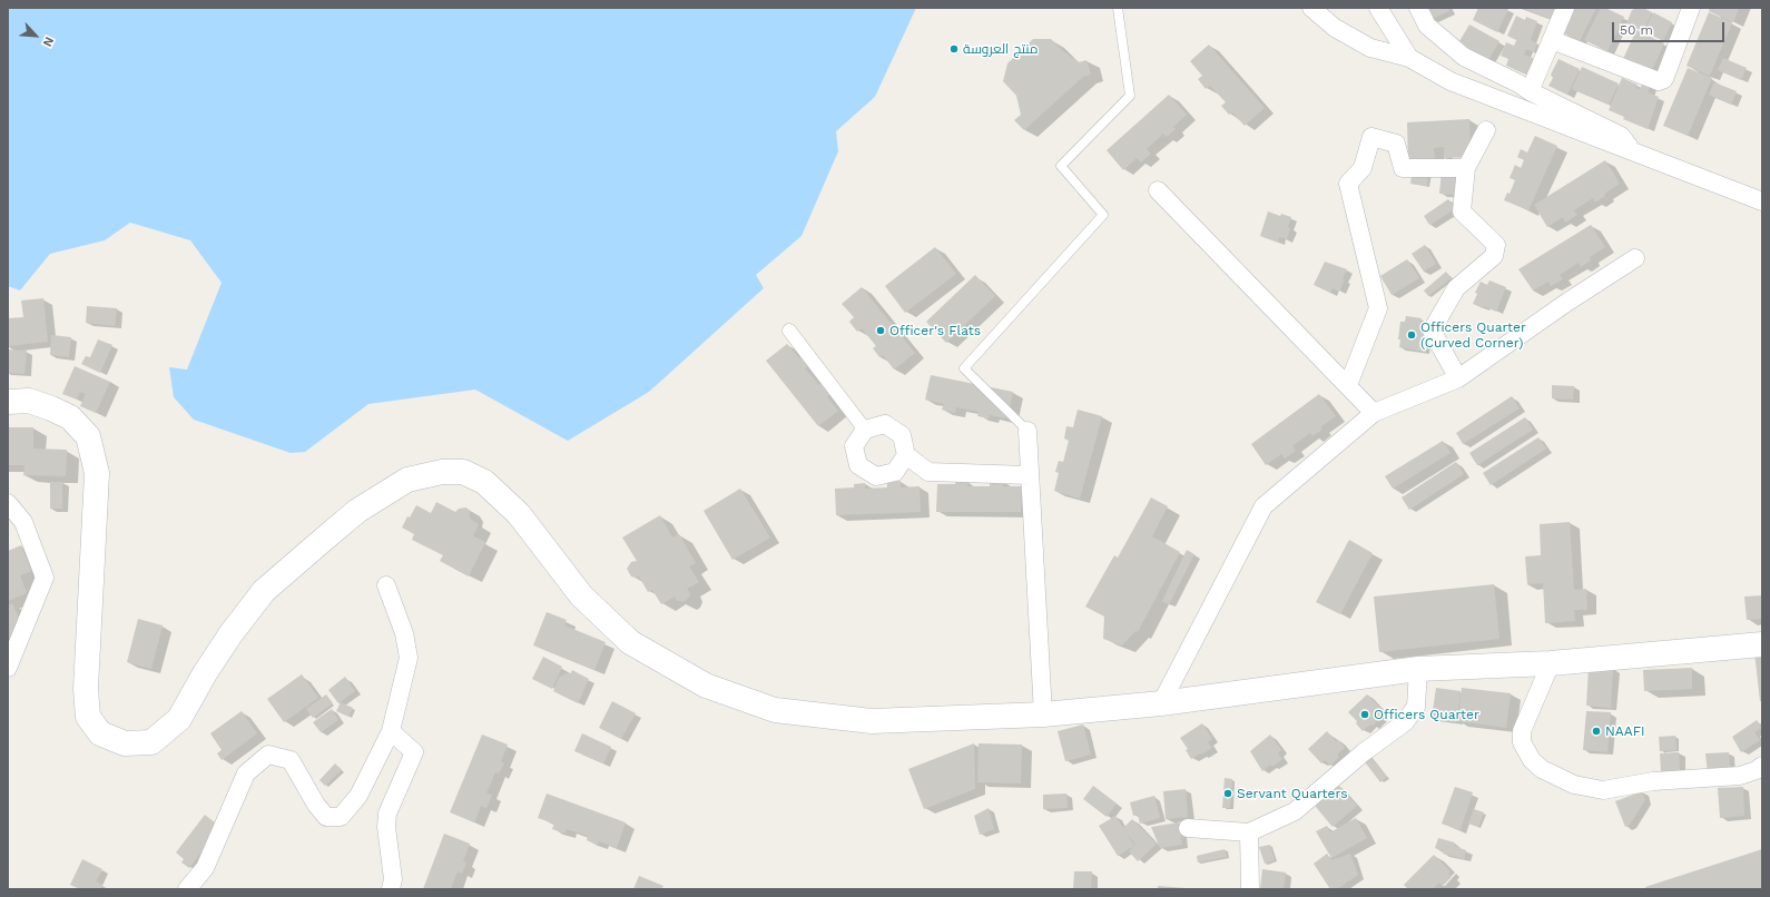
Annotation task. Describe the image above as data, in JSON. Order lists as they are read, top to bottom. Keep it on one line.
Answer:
{"places":["منتج العروسة","Officer's Flats","Officers Quarter (Curved Corner)","Officers Quarter","NAAFI","Servant Quarters"],"scale_bar":"50 m","north":"bottom right"}
